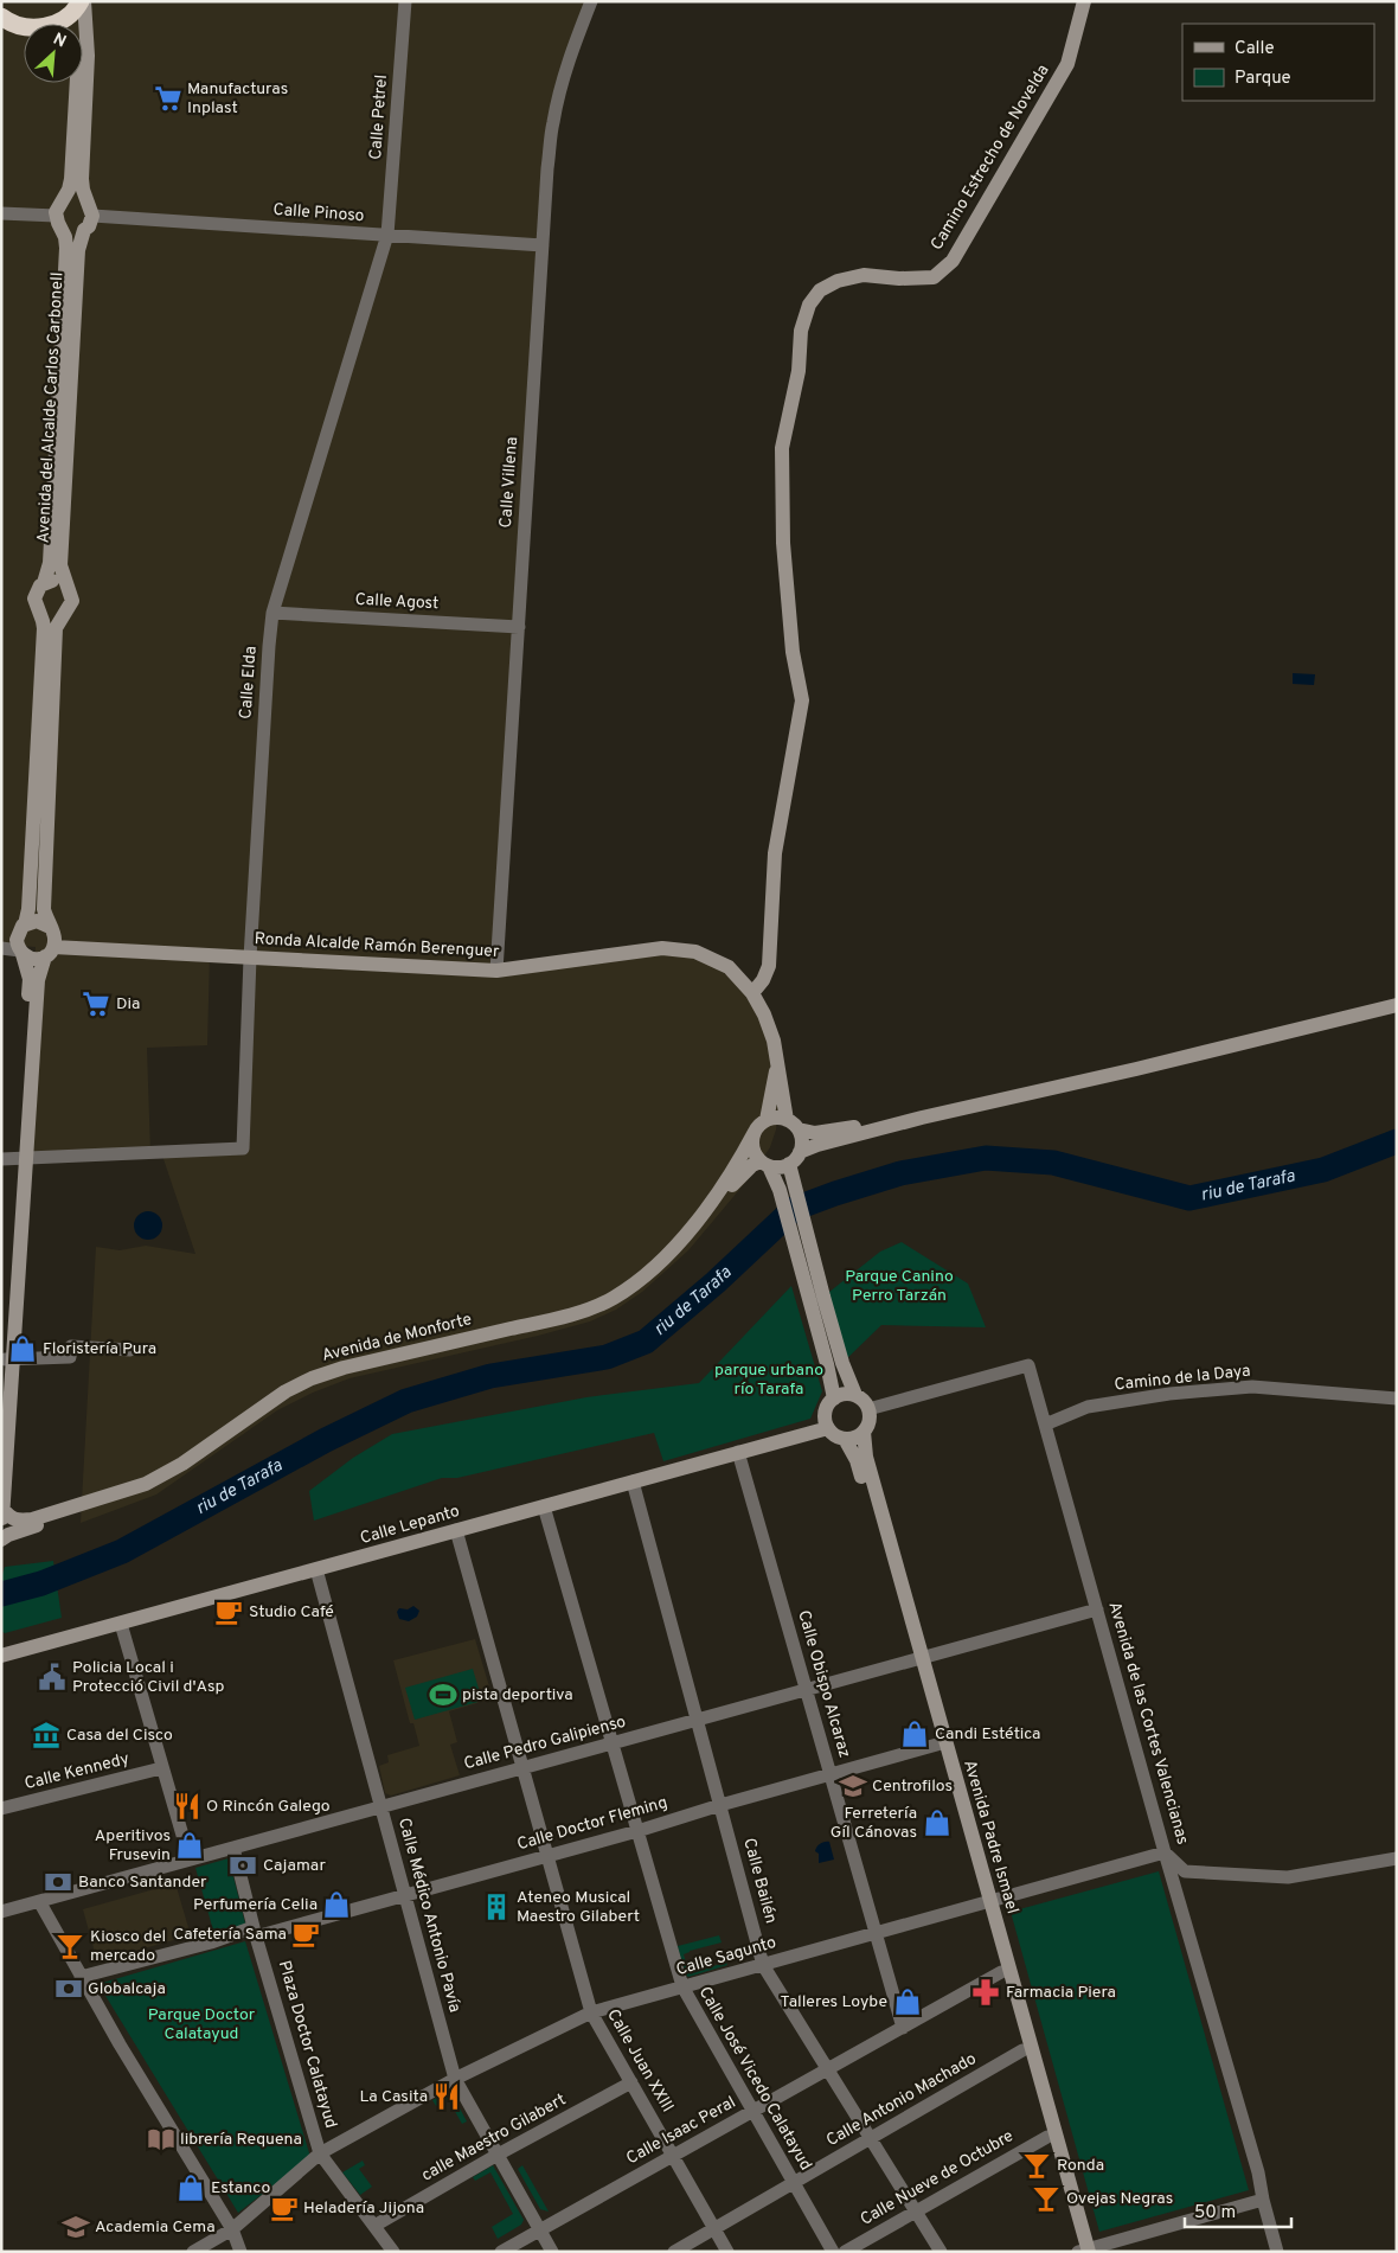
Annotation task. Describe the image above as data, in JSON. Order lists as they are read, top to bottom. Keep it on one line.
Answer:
{"streets":{"main road":["Camino Estrecho de Novelda","Avenida del Alcalde Carlos Carbonell","Ronda Alcalde Ramón Berenguer","Avenida de Monforte","Calle Lepanto","Avenida Padre Ismael"],"street":["Calle Petrel","Calle Pinoso","Calle Villena","Calle Agost","Calle Elda","Camino de la Daya","Calle Obispo Alcaraz","Avenida de las Cortes Valencianas","Calle Pedro Galipienso","Calle Kennedy","Calle Doctor Fleming","Calle Bailén","Calle Médico Antonio Pavía","Calle Sagunto","Plaza Doctor Calatayud","Calle Juan XXIII","Calle José Vicedo Calatayud","Calle Antonio Machado","Calle Isaac Peral","calle Maestro Gilabert","Calle Nueve de Octubre"]},"crossings":[["Calle Petrel","Calle Pinoso"],["Calle Petrel","Calle Elda"],["Camino Estrecho de Novelda","Ronda Alcalde Ramón Berenguer"],["Calle Pinoso","Avenida del Alcalde Carlos Carbonell"],["Calle Pinoso","Calle Villena"],["Calle Pinoso","Calle Elda"],["Avenida del Alcalde Carlos Carbonell","Ronda Alcalde Ramón Berenguer"],["Calle Villena","Calle Agost"],["Calle Villena","Ronda Alcalde Ramón Berenguer"],["Calle Agost","Calle Elda"],["Calle Elda","Ronda Alcalde Ramón Berenguer"],["Ronda Alcalde Ramón Berenguer","Avenida de Monforte"],["Camino de la Daya","Avenida de las Cortes Valencianas"],["Calle Lepanto","Calle Obispo Alcaraz"],["Calle Lepanto","Avenida de las Cortes Valencianas"],["Calle Lepanto","Avenida Padre Ismael"],["Calle Lepanto","Calle Bailén"],["Calle Lepanto","Calle Médico Antonio Pavía"],["Calle Lepanto","Calle Juan XXIII"],["Calle Lepanto","Calle José Vicedo Calatayud"],["Calle Obispo Alcaraz","Calle Pedro Galipienso"],["Calle Obispo Alcaraz","Calle Doctor Fleming"],["Calle Obispo Alcaraz","Calle Sagunto"],["Calle Obispo Alcaraz","Calle Isaac Peral"],["Avenida de las Cortes Valencianas","Calle Pedro Galipienso"],["Avenida de las Cortes Valencianas","Avenida Padre Ismael"],["Avenida de las Cortes Valencianas","Calle Sagunto"],["Calle Pedro Galipienso","Avenida Padre Ismael"],["Calle Pedro Galipienso","Calle Bailén"],["Calle Pedro Galipienso","Calle Médico Antonio Pavía"],["Calle Pedro Galipienso","Plaza Doctor Calatayud"],["Calle Pedro Galipienso","Calle Juan XXIII"],["Calle Pedro Galipienso","Calle José Vicedo Calatayud"],["Calle Doctor Fleming","Avenida Padre Ismael"],["Calle Doctor Fleming","Calle Bailén"],["Calle Doctor Fleming","Calle Médico Antonio Pavía"],["Calle Doctor Fleming","Plaza Doctor Calatayud"],["Calle Doctor Fleming","Calle Juan XXIII"],["Calle Doctor Fleming","Calle José Vicedo Calatayud"],["Avenida Padre Ismael","Calle Sagunto"],["Avenida Padre Ismael","Calle Antonio Machado"],["Avenida Padre Ismael","Calle Isaac Peral"],["Avenida Padre Ismael","Calle Nueve de Octubre"],["Calle Bailén","Calle Sagunto"],["Calle Bailén","Calle Antonio Machado"],["Calle Bailén","Calle Isaac Peral"],["Calle Bailén","Calle Nueve de Octubre"],["Calle Médico Antonio Pavía","Calle Sagunto"],["Calle Médico Antonio Pavía","Calle Isaac Peral"],["Calle Médico Antonio Pavía","calle Maestro Gilabert"],["Calle Sagunto","Plaza Doctor Calatayud"],["Calle Sagunto","Calle Juan XXIII"],["Calle Sagunto","Calle José Vicedo Calatayud"],["Calle Juan XXIII","Calle Antonio Machado"],["Calle Juan XXIII","Calle Isaac Peral"],["Calle Juan XXIII","calle Maestro Gilabert"],["Calle José Vicedo Calatayud","Calle Antonio Machado"],["Calle José Vicedo Calatayud","Calle Isaac Peral"]],"water":["riu de Tarafa"],"parks":["Parque Canino Perro Tarzán","parque urbano río Tarafa","Parque Doctor Calatayud"],"places":{"supermarket":["Manufacturas Inplast","Dia"],"shop":["Floristería Pura","Candi Estética","Ferretería Gíl Cánovas","Aperitivos Frusevin","Perfumería Celia","Talleres Loybe","Estanco"],"cafe":["Studio Café","Cafetería Sama","Heladería Jijona"],"public building":["Policia Local i Protecció Civil d'Asp"],"sports":["pista deportiva"],"museum":["Casa del Cisco"],"school or university":["Centrofilos","Academia Cema"],"restaurant":["O Rincón Galego","La Casita"],"bank":["Cajamar","Banco Santander","Globalcaja"],"building":["Ateneo Musical Maestro Gilabert"],"bar":["Kiosco del mercado","Ronda","Ovejas Negras"],"pharmacy":["Farmacia Piera"],"library":["librería Requena"]},"legend":["Calle","Parque"],"scale_bar":"50 m","north":"top right"}
